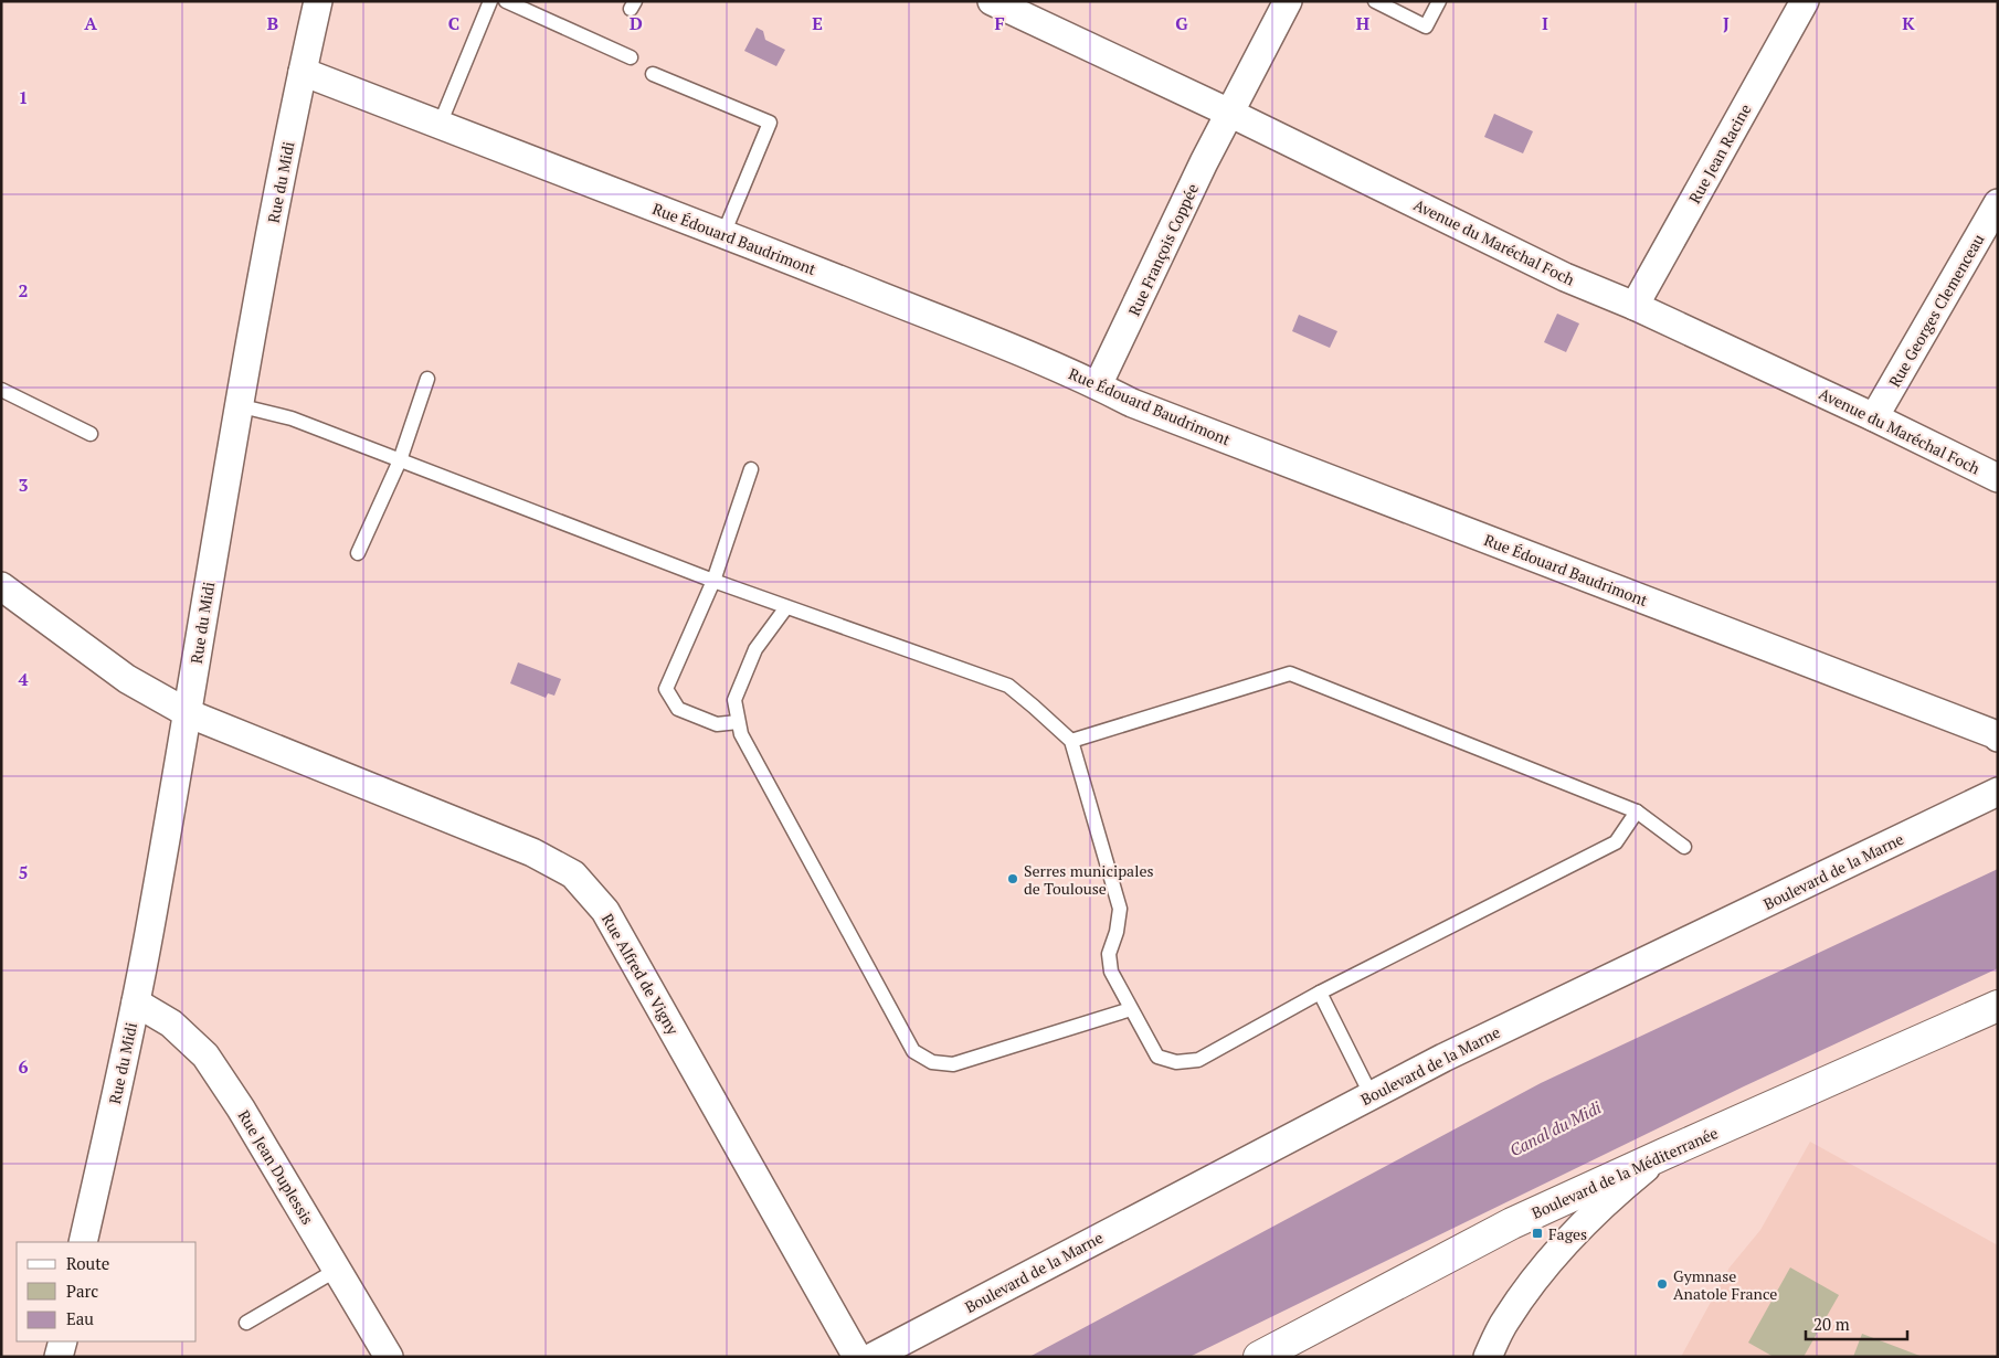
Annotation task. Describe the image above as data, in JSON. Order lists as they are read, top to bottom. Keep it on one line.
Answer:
{"streets":{"main road":["Boulevard de la Méditerranée"],"street":["Rue Jean Racine","Rue du Midi","Rue Édouard Baudrimont","Avenue du Maréchal Foch","Rue François Coppée","Rue Georges Clemenceau","Boulevard de la Marne","Rue Alfred de Vigny","Rue Jean Duplessis"]},"crossings":[["Rue Jean Racine","Avenue du Maréchal Foch"],["Rue du Midi","Rue Édouard Baudrimont"],["Rue du Midi","Rue Alfred de Vigny"],["Rue du Midi","Rue Jean Duplessis"],["Rue Édouard Baudrimont","Rue François Coppée"],["Avenue du Maréchal Foch","Rue François Coppée"],["Avenue du Maréchal Foch","Rue Georges Clemenceau"]],"water":["Canal du Midi"],"places":{"other":["Serres municipales de Toulouse","Gymnase Anatole France"],"transit":["Fages"]},"legend":["Route","Parc","Eau"],"scale_bar":"20 m","grid":{"columns":["A","B","C","D","E","F","G","H","I","J","K"],"rows":["1","2","3","4","5","6"]}}
